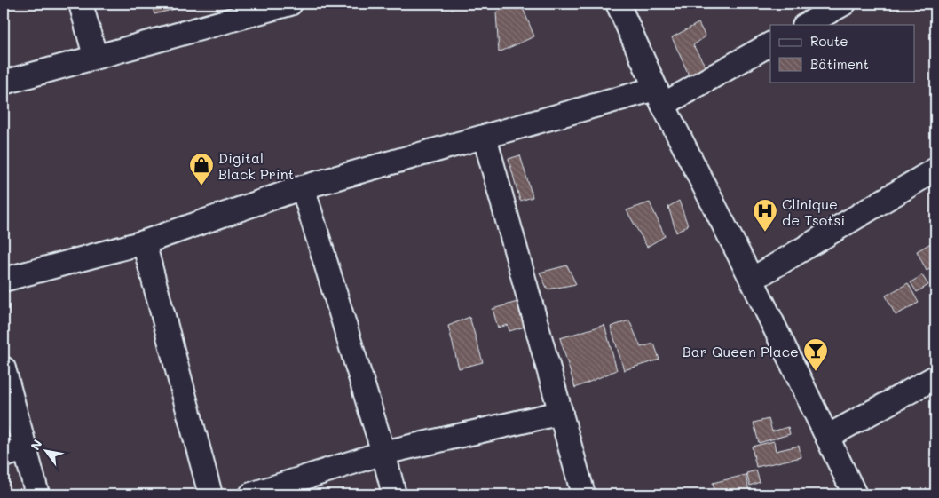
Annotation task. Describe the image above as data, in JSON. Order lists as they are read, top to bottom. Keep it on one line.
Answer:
{"places":{"shop":["Digital Black Print"],"hospital":["Clinique de Tsotsi"],"bar":["Bar Queen Place"]},"legend":["Route","Bâtiment"],"north":"top left"}
